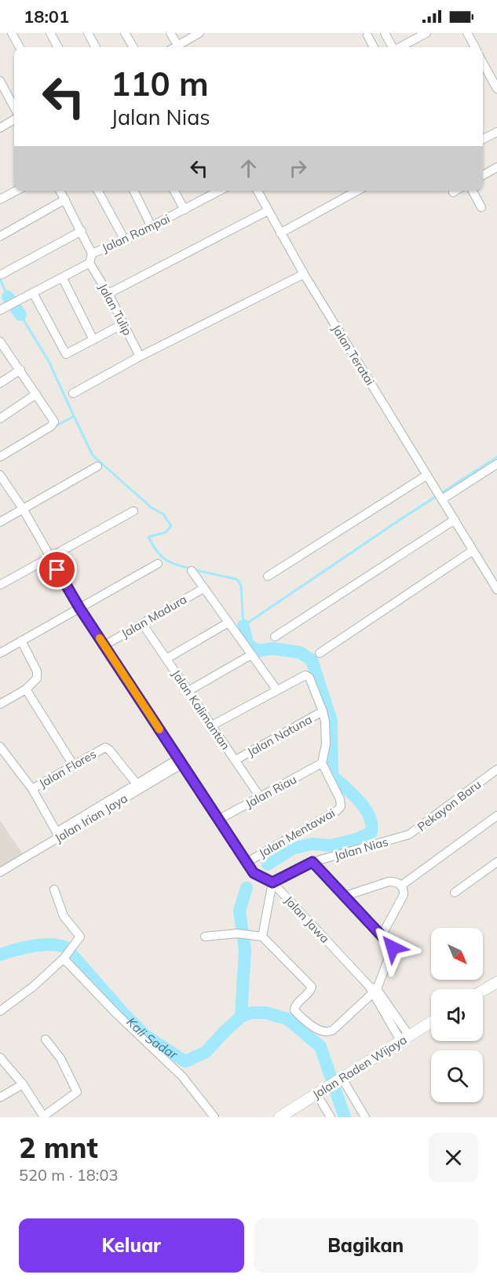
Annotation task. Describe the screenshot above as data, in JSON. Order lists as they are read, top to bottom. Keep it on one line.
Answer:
{"streets":{"main road":["Jalan Raden Wijaya"],"street":["Jalan Rampai","Jalan Tulip","Jalan Teratai","Jalan Madura","Jalan Kalimantan","Jalan Natuna","Jalan Flores","Jalan Riau","Pekayon Baru","Jalan Irian Jaya","Jalan Mentawai","Jalan Nias","Jalan Jawa"]},"crossings":[["Jalan Rampai","Jalan Tulip"],["Jalan Madura","Jalan Kalimantan"],["Jalan Madura","Jalan Jawa"],["Jalan Kalimantan","Jalan Natuna"],["Jalan Kalimantan","Jalan Riau"],["Jalan Flores","Jalan Irian Jaya"],["Jalan Riau","Jalan Mentawai"],["Jalan Riau","Jalan Jawa"],["Pekayon Baru","Jalan Nias"],["Jalan Irian Jaya","Jalan Jawa"],["Jalan Mentawai","Jalan Jawa"],["Jalan Nias","Jalan Jawa"],["Jalan Jawa","Jalan Raden Wijaya"]],"water":["Kali Sadar"],"north":"bottom right","page":{"status":"18:01","turn":["110 m","Jalan Nias"],"heading":["2 mnt","520 m · 18:03"],"buttons":["Keluar","Bagikan"]}}
